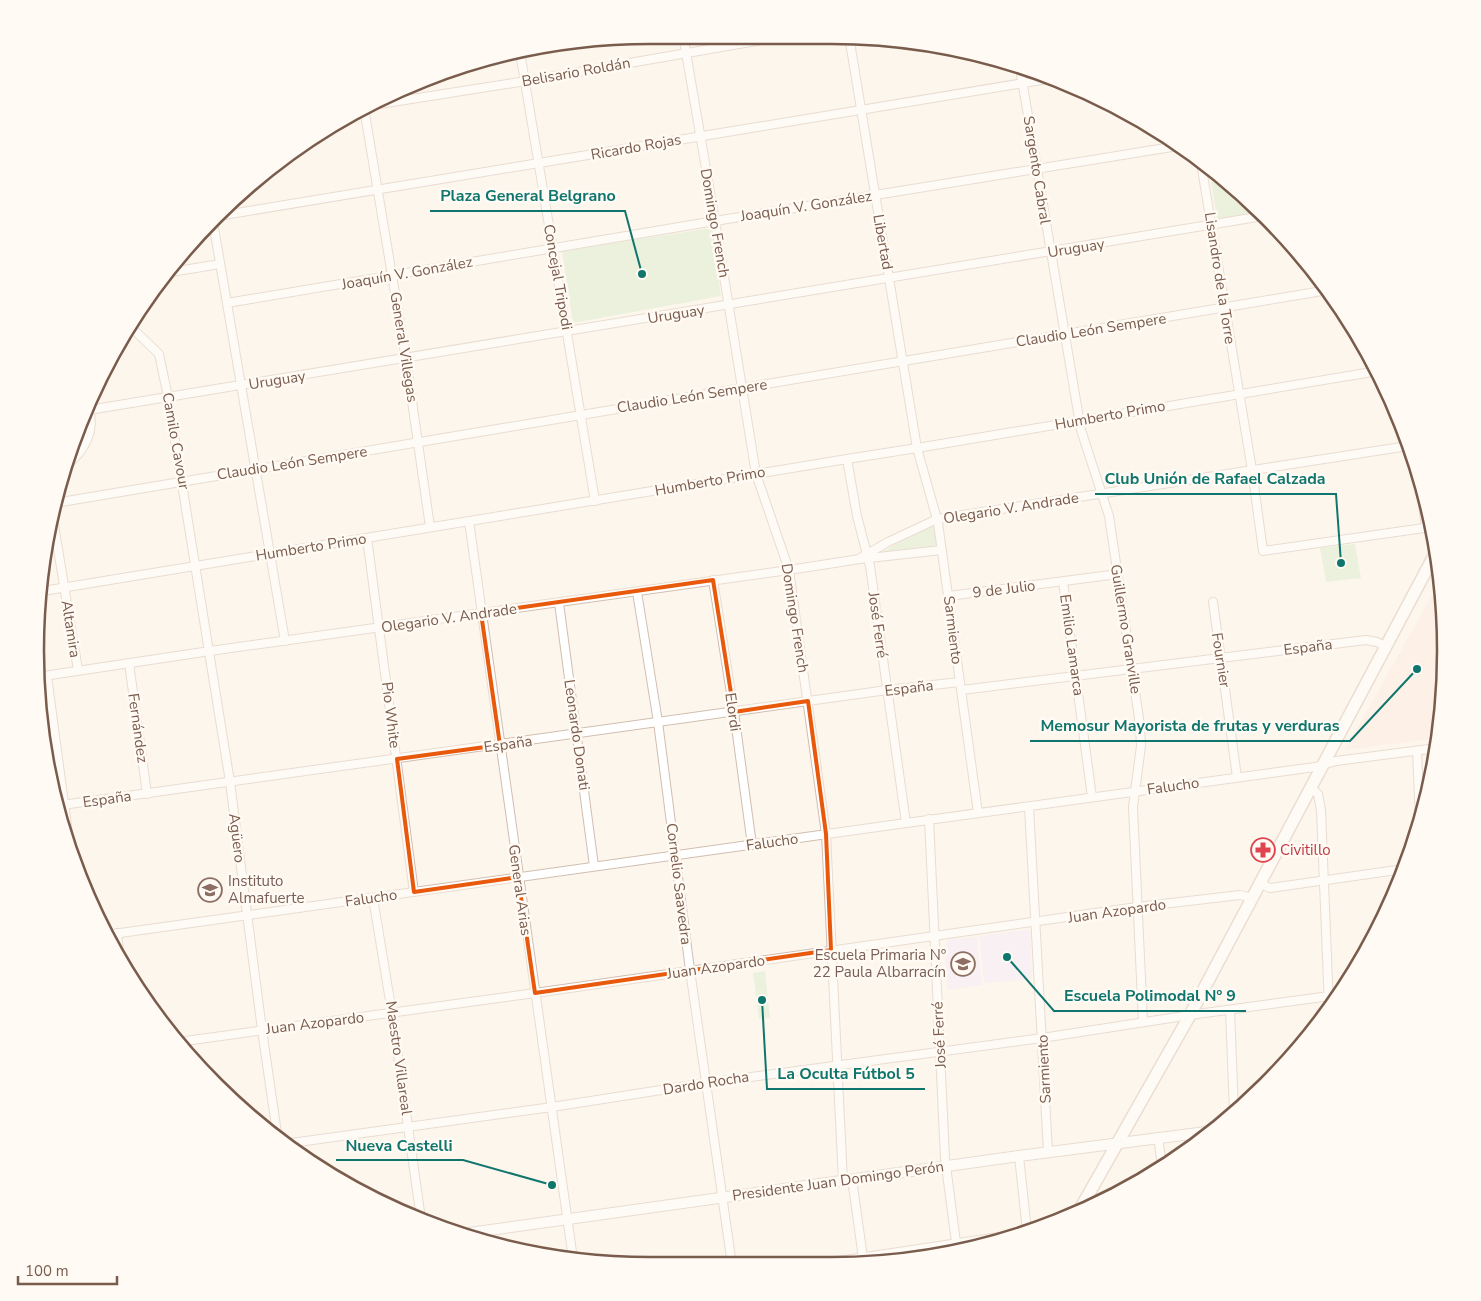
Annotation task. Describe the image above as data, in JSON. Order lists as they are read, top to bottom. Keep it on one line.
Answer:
{"streets":{"street":["Belisario Roldán","Ricardo Rojas","Sargento Cabral","Joaquín V. González","Domingo French","Libertad","Uruguay","Concejal Tripodi","Lisandro de la Torre","Claudio León Sempere","General Villegas","Humberto Primo","Camilo Cavour","Olegario V. Andrade","9 de Julio","José Ferré","Altamira","Guillermo Granville","Sarmiento","Emilio Lamarca","España","Fournier","Elordi","Pio White","Fernández","Leonardo Donati","Falucho","Agüero","Cornelio Saavedra","General Arias","Juan Azopardo","Maestro Villareal","Dardo Rocha","Presidente Juan Domingo Perón"]},"crossings":[["Belisario Roldán","Domingo French"],["Belisario Roldán","Concejal Tripodi"],["Ricardo Rojas","Sargento Cabral"],["Ricardo Rojas","Domingo French"],["Ricardo Rojas","Libertad"],["Ricardo Rojas","Concejal Tripodi"],["Ricardo Rojas","General Villegas"],["Sargento Cabral","Joaquín V. González"],["Sargento Cabral","Uruguay"],["Sargento Cabral","Claudio León Sempere"],["Sargento Cabral","Humberto Primo"],["Sargento Cabral","Guillermo Granville"],["Joaquín V. González","Domingo French"],["Joaquín V. González","Libertad"],["Joaquín V. González","Concejal Tripodi"],["Joaquín V. González","General Villegas"],["Domingo French","Uruguay"],["Domingo French","Claudio León Sempere"],["Domingo French","Humberto Primo"],["Domingo French","Olegario V. Andrade"],["Domingo French","España"],["Domingo French","Falucho"],["Domingo French","Juan Azopardo"],["Domingo French","Dardo Rocha"],["Domingo French","Presidente Juan Domingo Perón"],["Libertad","Uruguay"],["Libertad","Claudio León Sempere"],["Libertad","Humberto Primo"],["Libertad","Sarmiento"],["Uruguay","Concejal Tripodi"],["Uruguay","Lisandro de la Torre"],["Uruguay","General Villegas"],["Uruguay","Camilo Cavour"],["Concejal Tripodi","Claudio León Sempere"],["Concejal Tripodi","Humberto Primo"],["Lisandro de la Torre","Claudio León Sempere"],["Lisandro de la Torre","Humberto Primo"],["Lisandro de la Torre","Olegario V. Andrade"],["Claudio León Sempere","General Villegas"],["Claudio León Sempere","Camilo Cavour"],["General Villegas","Humberto Primo"],["Humberto Primo","Camilo Cavour"],["Humberto Primo","José Ferré"],["Humberto Primo","Altamira"],["Humberto Primo","Guillermo Granville"],["Humberto Primo","Sarmiento"],["Humberto Primo","Pio White"],["Humberto Primo","Agüero"],["Humberto Primo","General Arias"],["Camilo Cavour","Agüero"],["Olegario V. Andrade","José Ferré"],["Olegario V. Andrade","Altamira"],["Olegario V. Andrade","Guillermo Granville"],["Olegario V. Andrade","Sarmiento"],["Olegario V. Andrade","Elordi"],["Olegario V. Andrade","Pio White"],["Olegario V. Andrade","Fernández"],["Olegario V. Andrade","Leonardo Donati"],["Olegario V. Andrade","Agüero"],["Olegario V. Andrade","Cornelio Saavedra"],["Olegario V. Andrade","General Arias"],["9 de Julio","Guillermo Granville"],["9 de Julio","Sarmiento"],["9 de Julio","Emilio Lamarca"],["José Ferré","España"],["José Ferré","Falucho"],["José Ferré","Juan Azopardo"],["José Ferré","Dardo Rocha"],["José Ferré","Presidente Juan Domingo Perón"],["Guillermo Granville","España"],["Guillermo Granville","Falucho"],["Guillermo Granville","Juan Azopardo"],["Guillermo Granville","Dardo Rocha"],["Sarmiento","España"],["Sarmiento","Falucho"],["Sarmiento","Juan Azopardo"],["Sarmiento","Dardo Rocha"],["Sarmiento","Presidente Juan Domingo Perón"],["Emilio Lamarca","España"],["Emilio Lamarca","Falucho"],["España","Fournier"],["España","Elordi"],["España","Pio White"],["España","Fernández"],["España","Leonardo Donati"],["España","Agüero"],["España","Cornelio Saavedra"],["España","General Arias"],["Fournier","Falucho"],["Elordi","Falucho"],["Pio White","Falucho"],["Leonardo Donati","Falucho"],["Falucho","Agüero"],["Falucho","Cornelio Saavedra"],["Falucho","General Arias"],["Falucho","Maestro Villareal"],["Agüero","Juan Azopardo"],["Cornelio Saavedra","Juan Azopardo"],["Cornelio Saavedra","Dardo Rocha"],["Cornelio Saavedra","Presidente Juan Domingo Perón"],["General Arias","Juan Azopardo"],["General Arias","Dardo Rocha"],["General Arias","Presidente Juan Domingo Perón"],["Juan Azopardo","Maestro Villareal"],["Maestro Villareal","Dardo Rocha"]],"places":{"other":["Plaza General Belgrano","Club Unión de Rafael Calzada","Memosur Mayorista de frutas y verduras","Escuela Polimodal Nº 9","La Oculta Fútbol 5","Nueva Castelli"],"pharmacy":["Civitillo"],"school or university":["Instituto Almafuerte","Escuela Primaria Nº 22 Paula Albarracín"]},"scale_bar":"100 m"}
